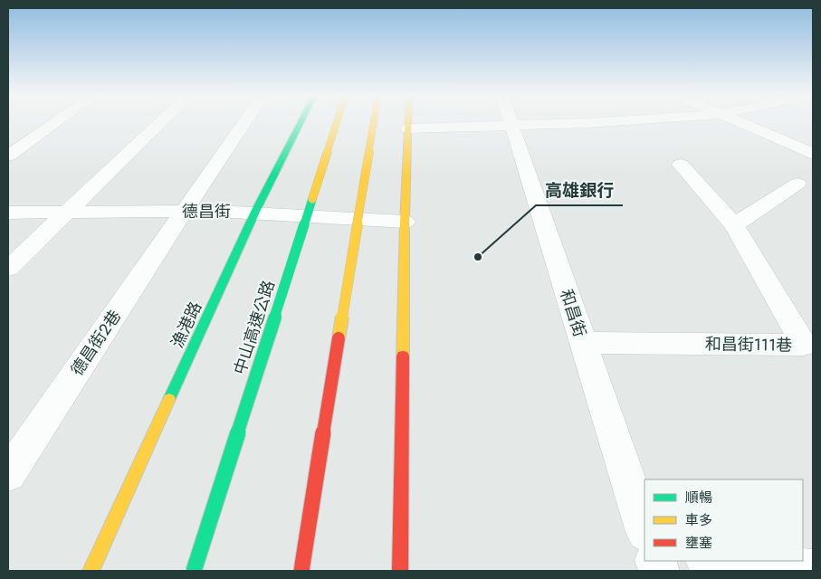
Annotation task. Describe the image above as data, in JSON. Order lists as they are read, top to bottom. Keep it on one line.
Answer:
{"streets":{"main road":["漁港路","中山高速公路"],"street":["德昌街","和昌街","德昌街2巷","和昌街111巷"]},"crossings":[["德昌街","漁港路"],["德昌街","德昌街2巷"],["和昌街","和昌街111巷"]],"places":["高雄銀行"],"legend":["順暢","車多","壅塞"]}
